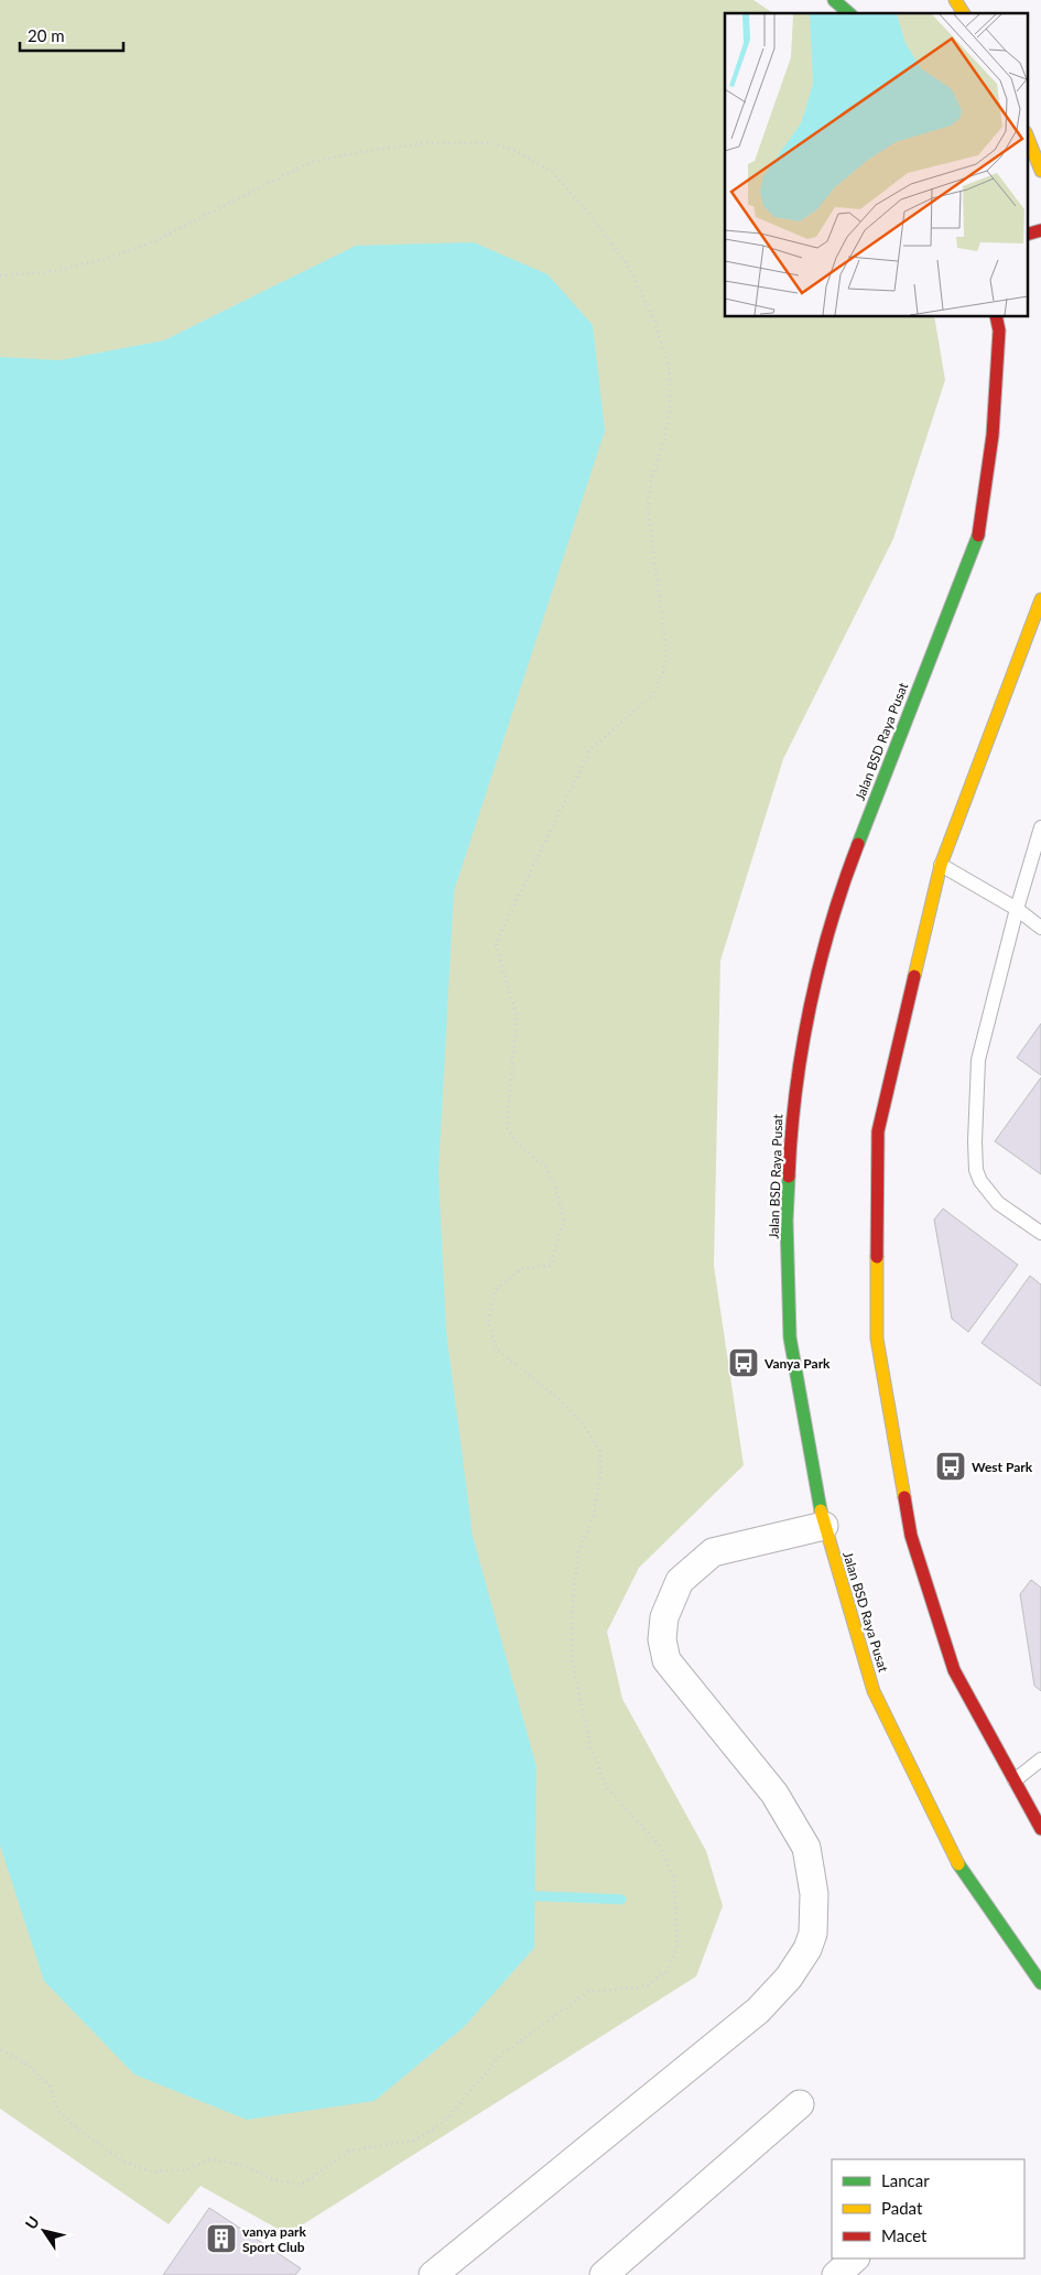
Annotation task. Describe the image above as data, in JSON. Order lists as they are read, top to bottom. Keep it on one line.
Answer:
{"streets":{"main road":["Jalan BSD Raya Pusat"]},"places":{"bus stop":["Vanya Park","West Park"],"building":["vanya park Sport Club"]},"legend":["Lancar","Padat","Macet"],"scale_bar":"20 m","north":"top left"}
